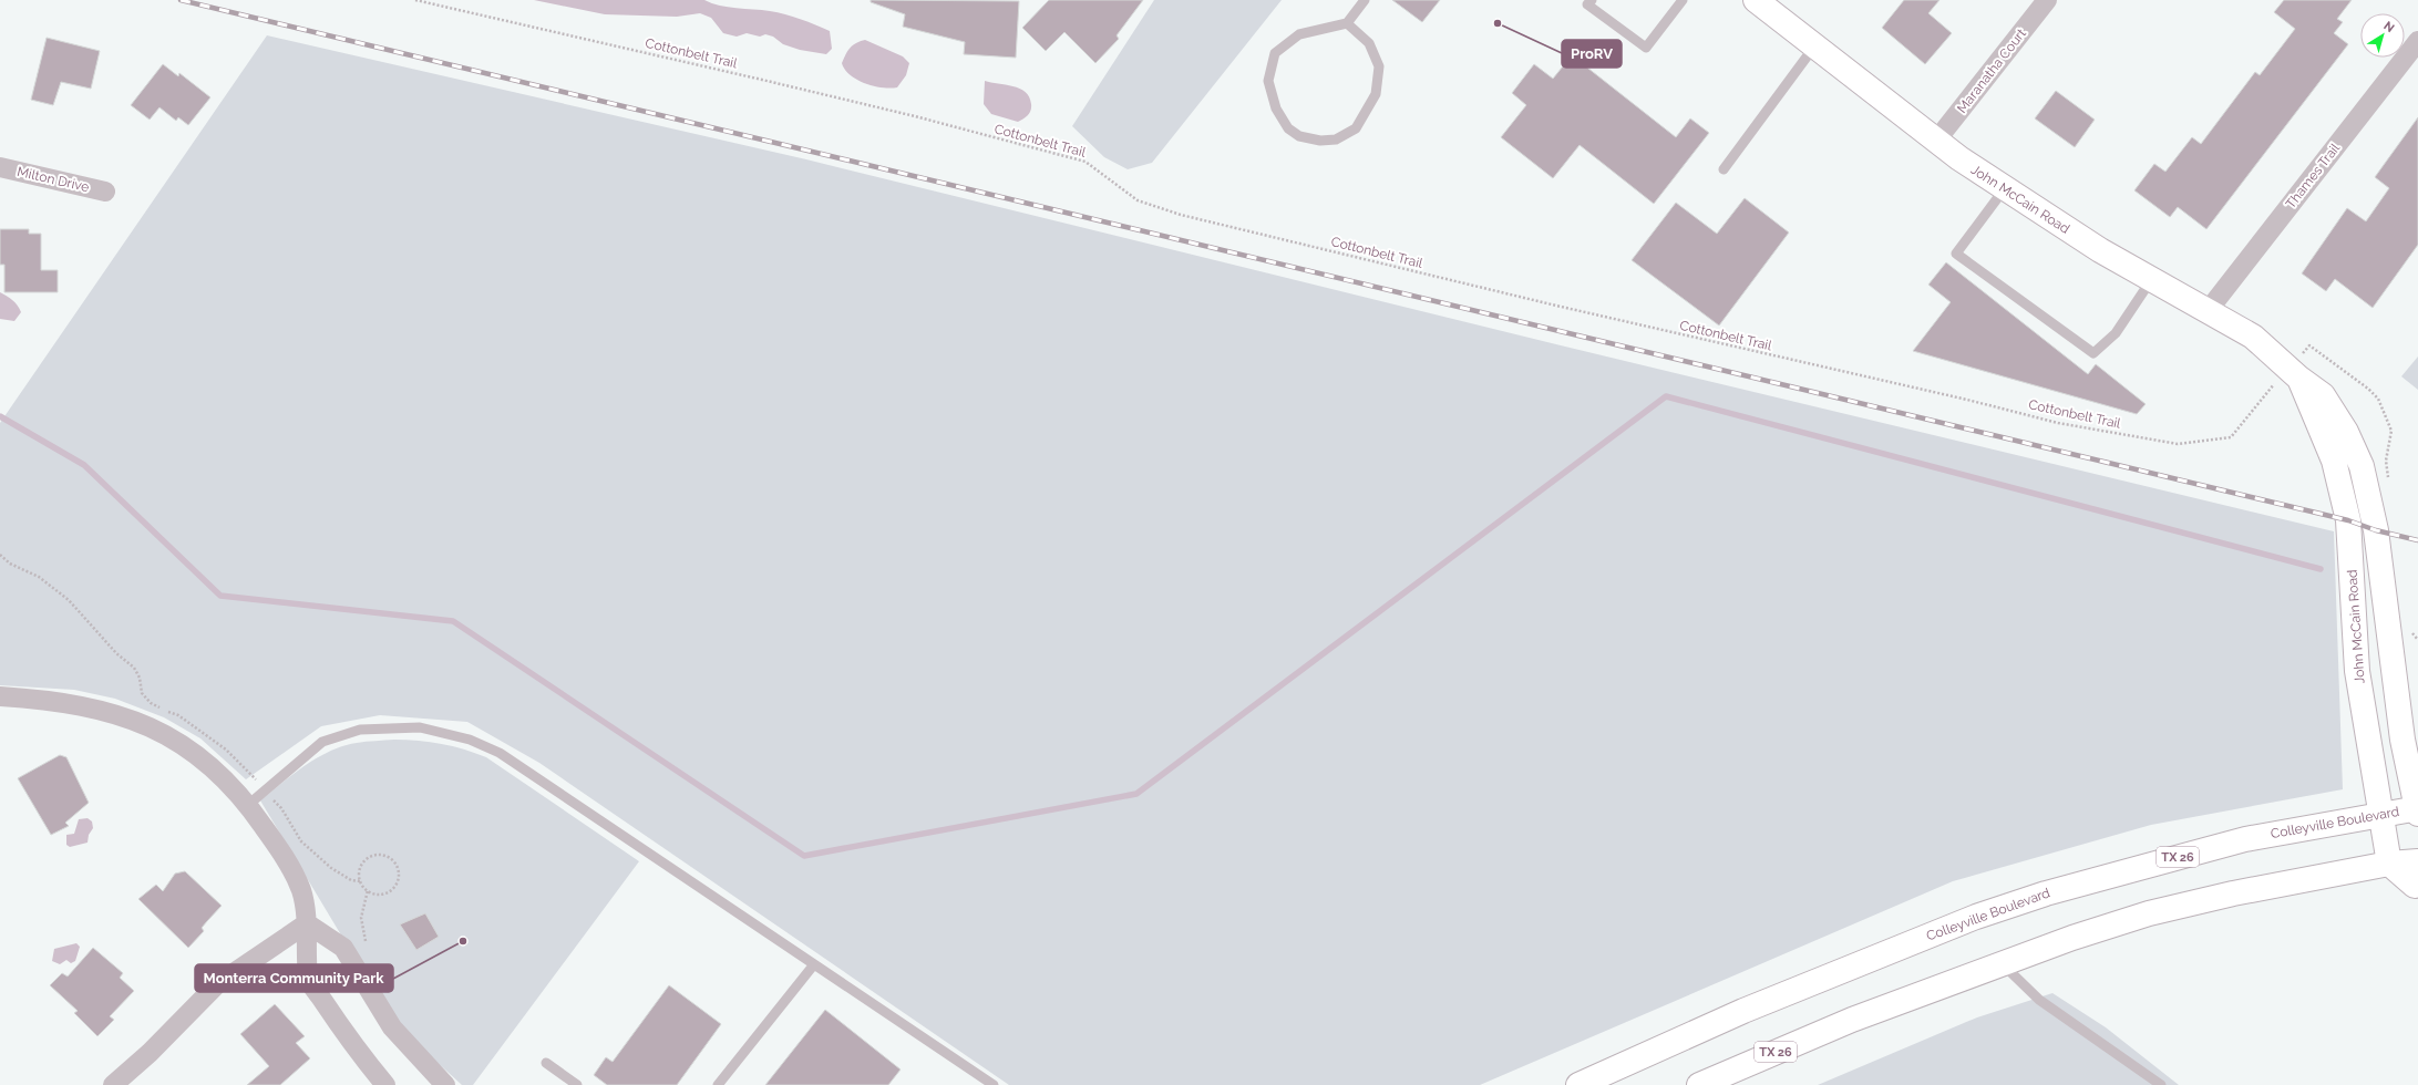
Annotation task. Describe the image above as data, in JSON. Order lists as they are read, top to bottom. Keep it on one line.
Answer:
{"streets":{"main road":["John McCain Road","Colleyville Boulevard","TX 26"],"street":["Maranatha Court","Thames Trail","Milton Drive"],"path":["Cottonbelt Trail"]},"crossings":[["Cottonbelt Trail","John McCain Road"],["Maranatha Court","John McCain Road"],["Thames Trail","John McCain Road"],["John McCain Road","Colleyville Boulevard"],["John McCain Road","TX 26"]],"places":["ProRV","Monterra Community Park"],"north":"top right"}
